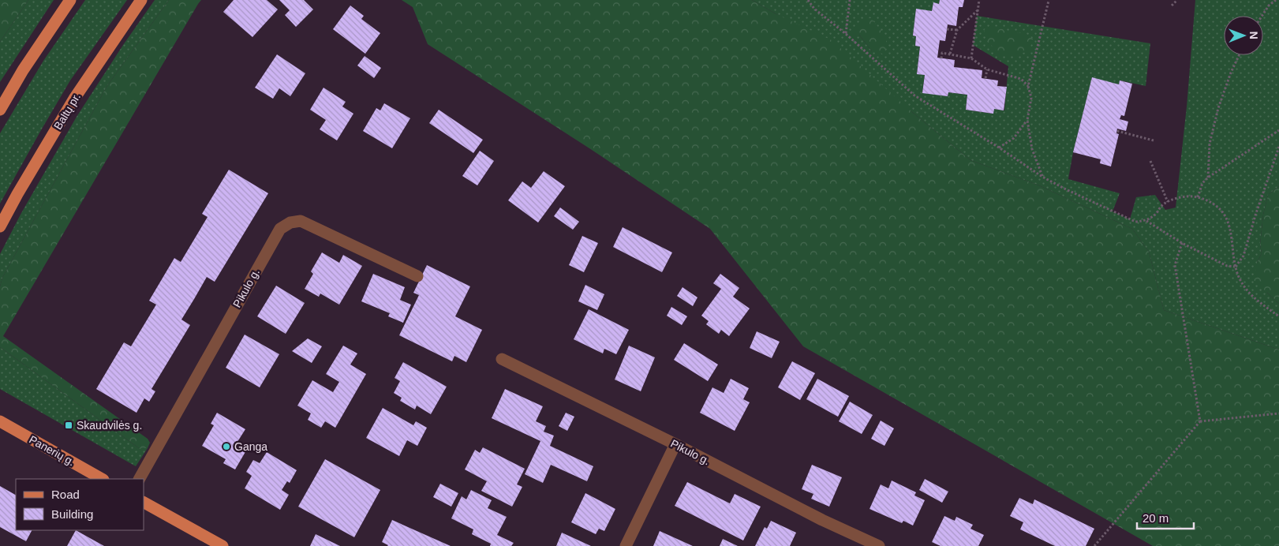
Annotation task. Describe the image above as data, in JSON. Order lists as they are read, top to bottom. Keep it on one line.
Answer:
{"streets":{"main road":["Baltų pr.","Panerių g."],"street":["Pikulo g."]},"places":{"transit":["Skaudvilės g."],"other":["Ganga"]},"legend":["Road","Building"],"scale_bar":"20 m","north":"right"}
